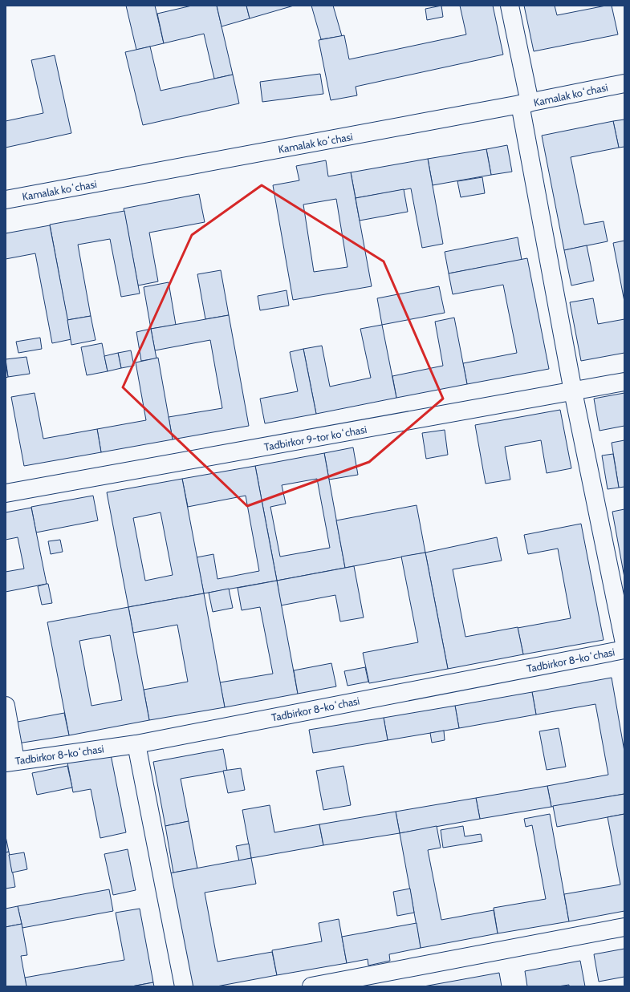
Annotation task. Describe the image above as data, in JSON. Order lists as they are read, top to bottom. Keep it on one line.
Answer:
{"streets":{"street":["Kamalak koʻchasi","Tadbirkor 9-tor koʻchasi","Tadbirkor 8-koʻchasi"]}}
